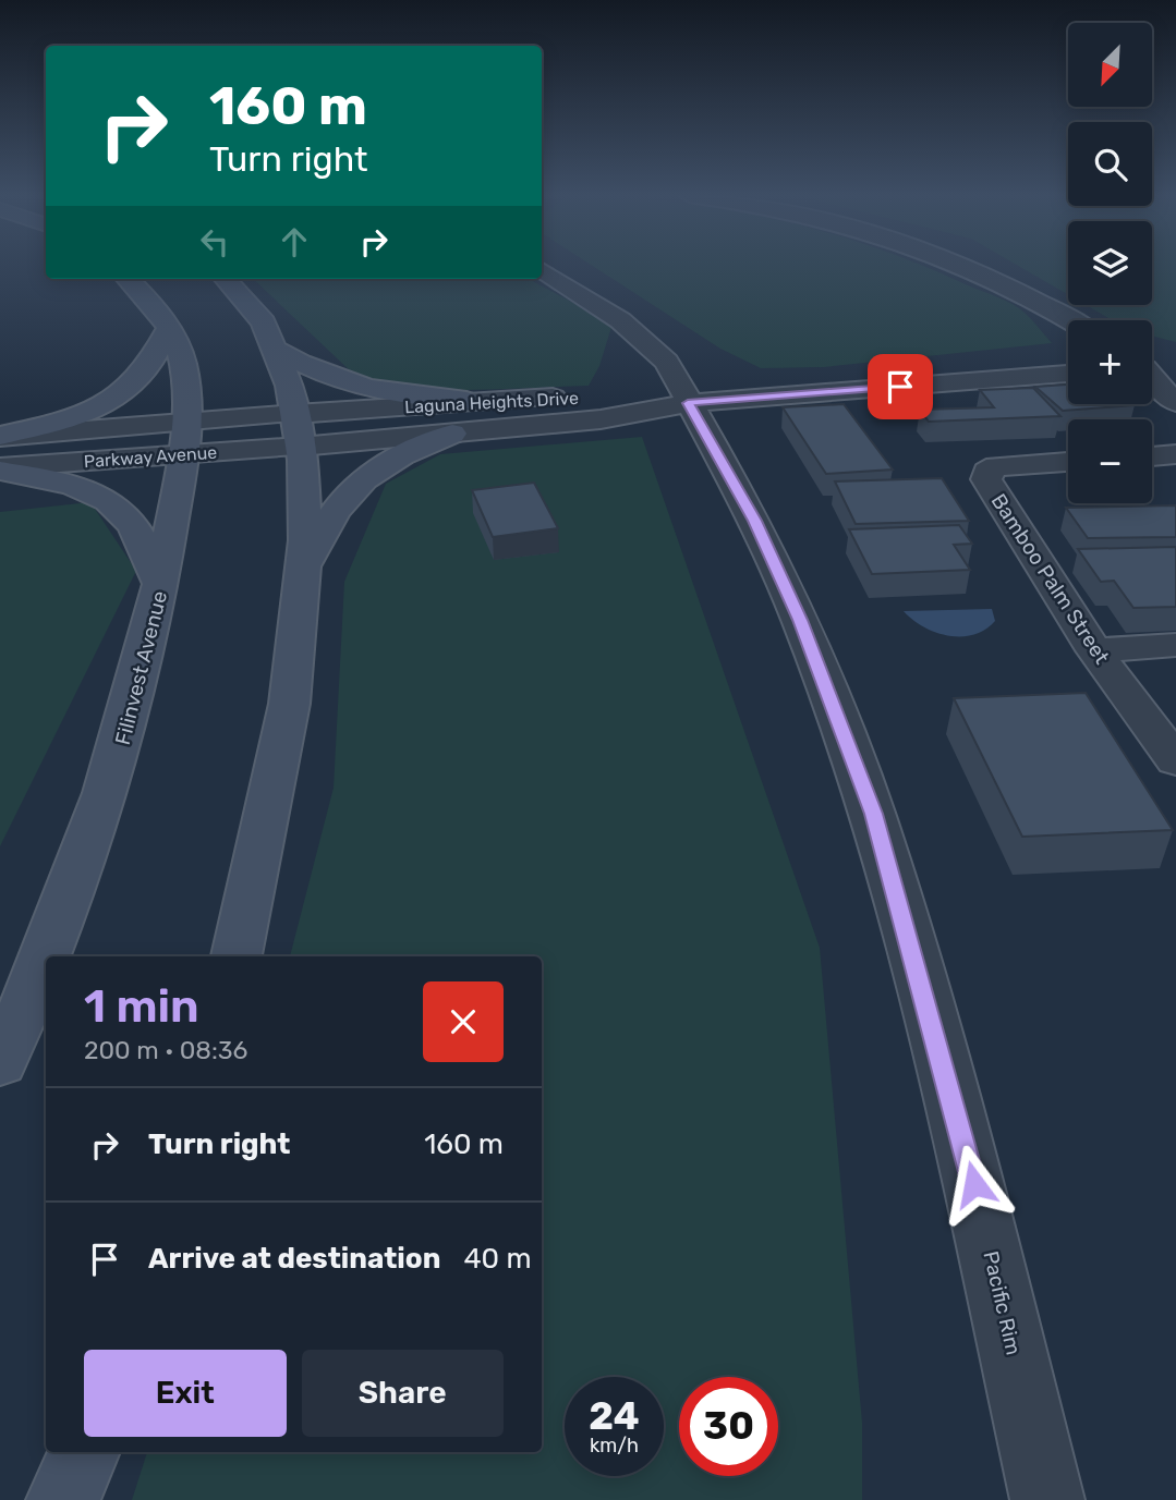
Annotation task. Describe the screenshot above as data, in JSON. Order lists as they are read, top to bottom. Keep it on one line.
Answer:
{"streets":{"main road":["Filinvest Avenue"],"street":["Laguna Heights Drive","Parkway Avenue","Bamboo Palm Street","Pacific Rim"]},"crossings":[["Laguna Heights Drive","Parkway Avenue"],["Laguna Heights Drive","Pacific Rim"],["Parkway Avenue","Filinvest Avenue"]],"north":"bottom left","page":{"map_buttons":["+","−"],"turn":["160 m","Turn right"],"heading":["1 min","200 m · 08:36"],"list":[{"name":"Turn right","value":"160 m"},{"name":"Arrive at destination","value":"40 m"}],"buttons":["Exit","Share"],"speed":"24 km/h","limit":"30"}}
